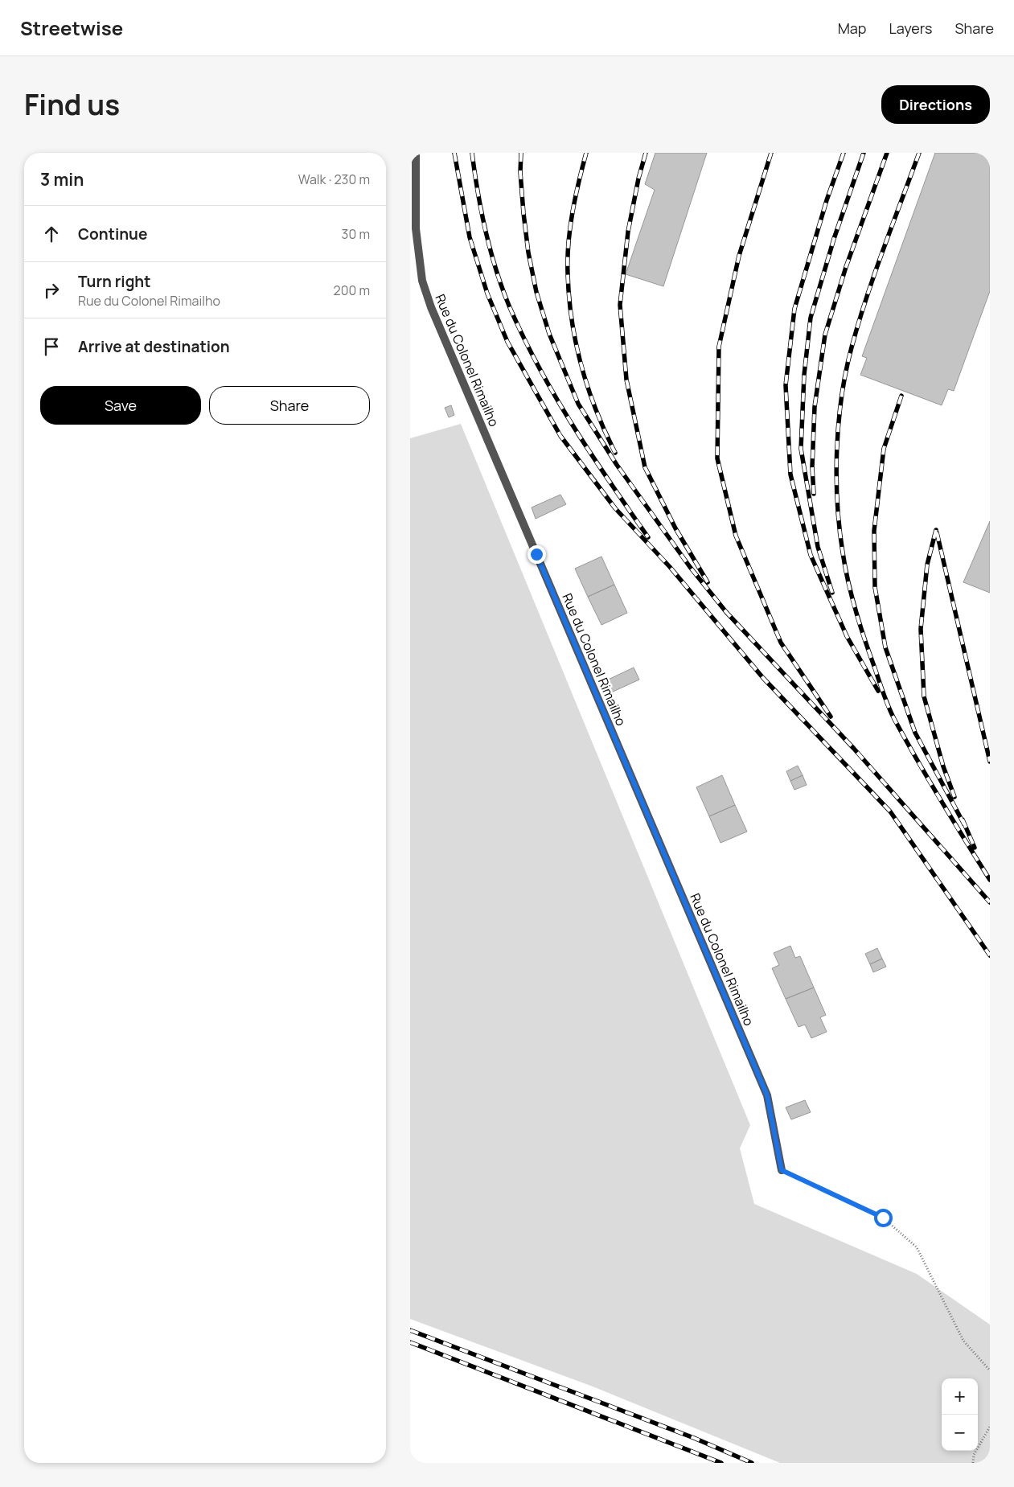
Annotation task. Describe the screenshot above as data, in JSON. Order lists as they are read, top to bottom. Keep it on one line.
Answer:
{"streets":{"street":["Rue du Colonel Rimailho"]},"page":{"header":"Streetwise","nav":["Map","Layers","Share"],"title":"Find us","buttons":["Directions",["Save","Share"]],"heading":["3 min","Walk · 230 m"],"list":[["Continue","30 m"],["Turn right","Rue du Colonel Rimailho","200 m"],"Arrive at destination"],"map_buttons":["+","−"]}}
